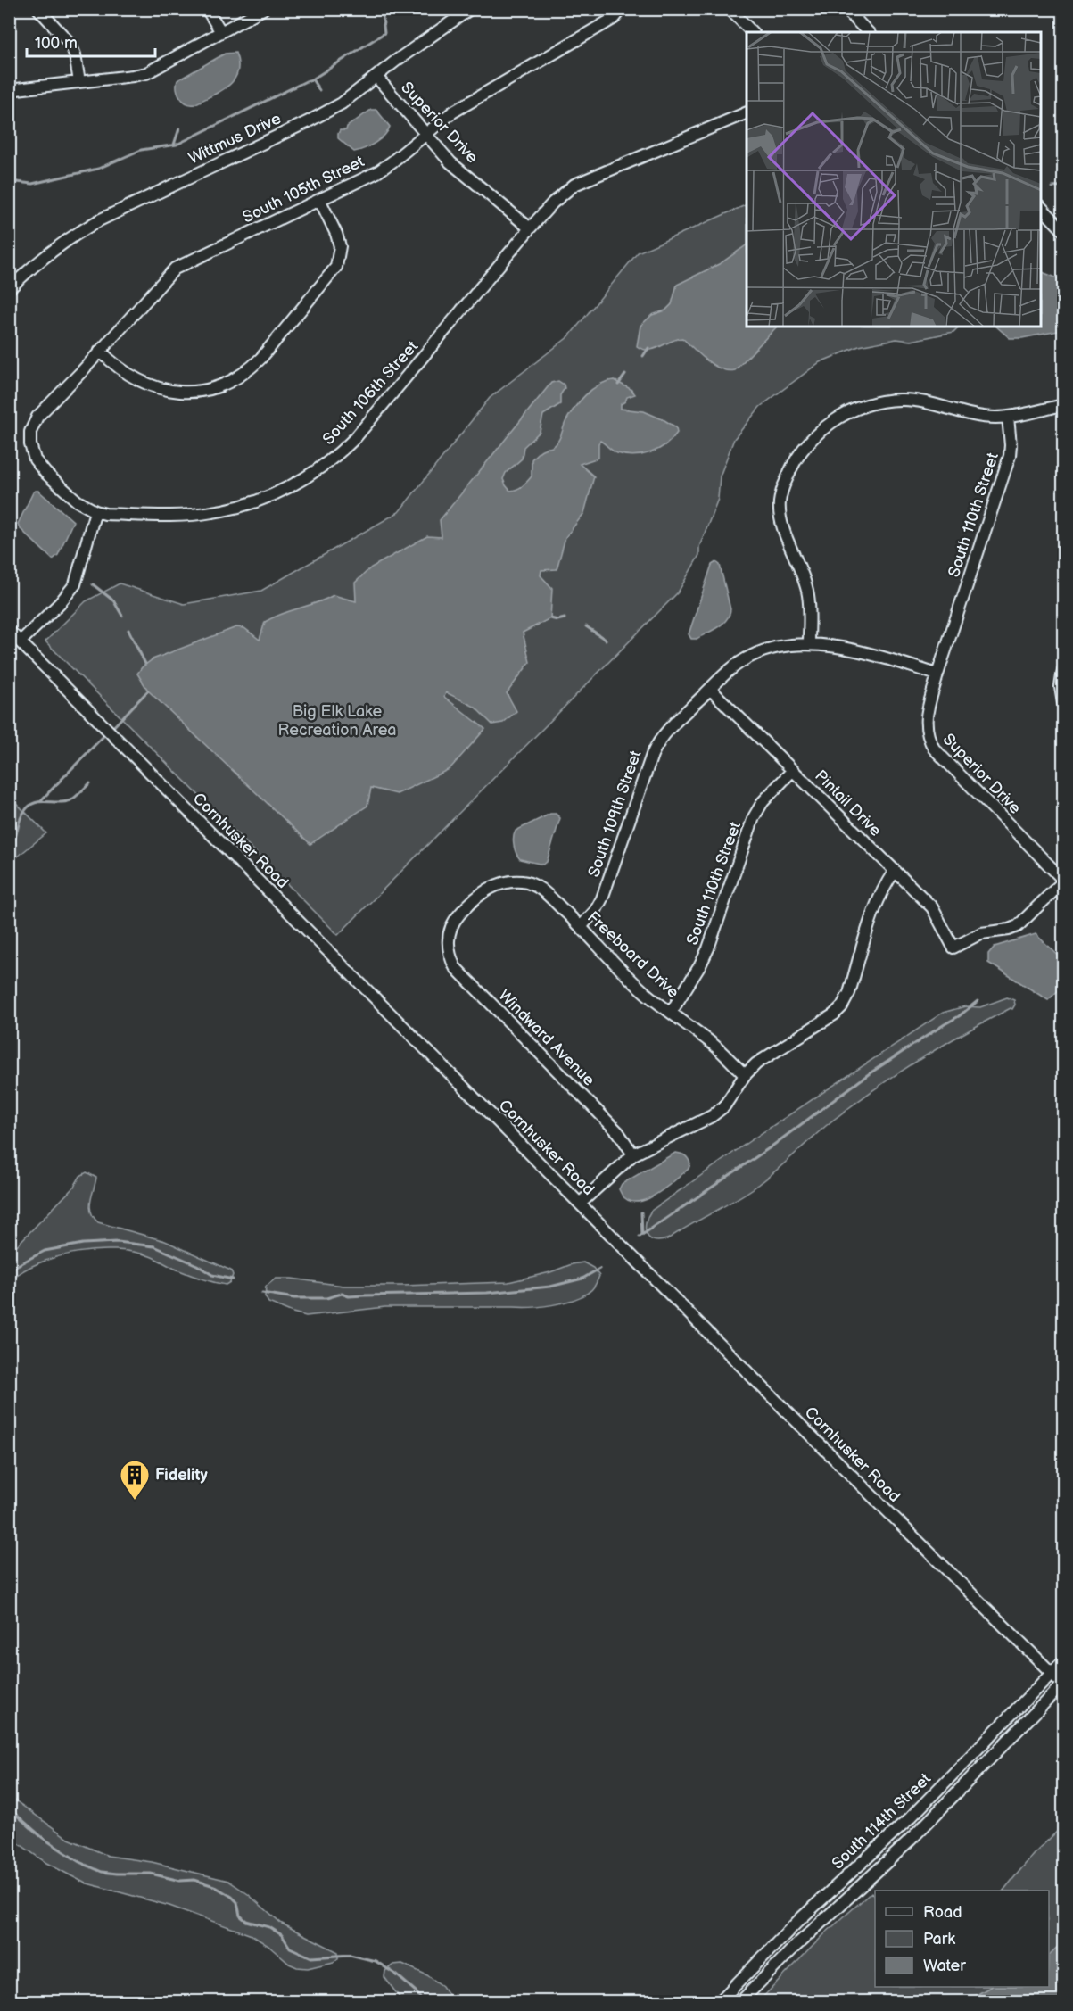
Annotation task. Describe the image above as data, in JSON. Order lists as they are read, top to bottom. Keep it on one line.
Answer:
{"streets":{"street":["Superior Drive","Wittmus Drive","South 105th Street","South 106th Street","South 110th Street","Pintail Drive","South 109th Street","Cornhusker Road","Freeboard Drive","Windward Avenue","South 114th Street"]},"crossings":[["Superior Drive","Wittmus Drive"],["Superior Drive","South 105th Street"],["Superior Drive","South 106th Street"],["Superior Drive","South 110th Street"],["Superior Drive","Pintail Drive"],["South 105th Street","South 106th Street"],["South 110th Street","Pintail Drive"],["South 110th Street","Freeboard Drive"],["Pintail Drive","South 109th Street"],["South 109th Street","Freeboard Drive"],["Cornhusker Road","South 114th Street"],["Freeboard Drive","Windward Avenue"]],"parks":["Big Elk Lake Recreation Area"],"places":{"building":["Fidelity"]},"legend":["Road","Park","Water"],"scale_bar":"100 m"}
